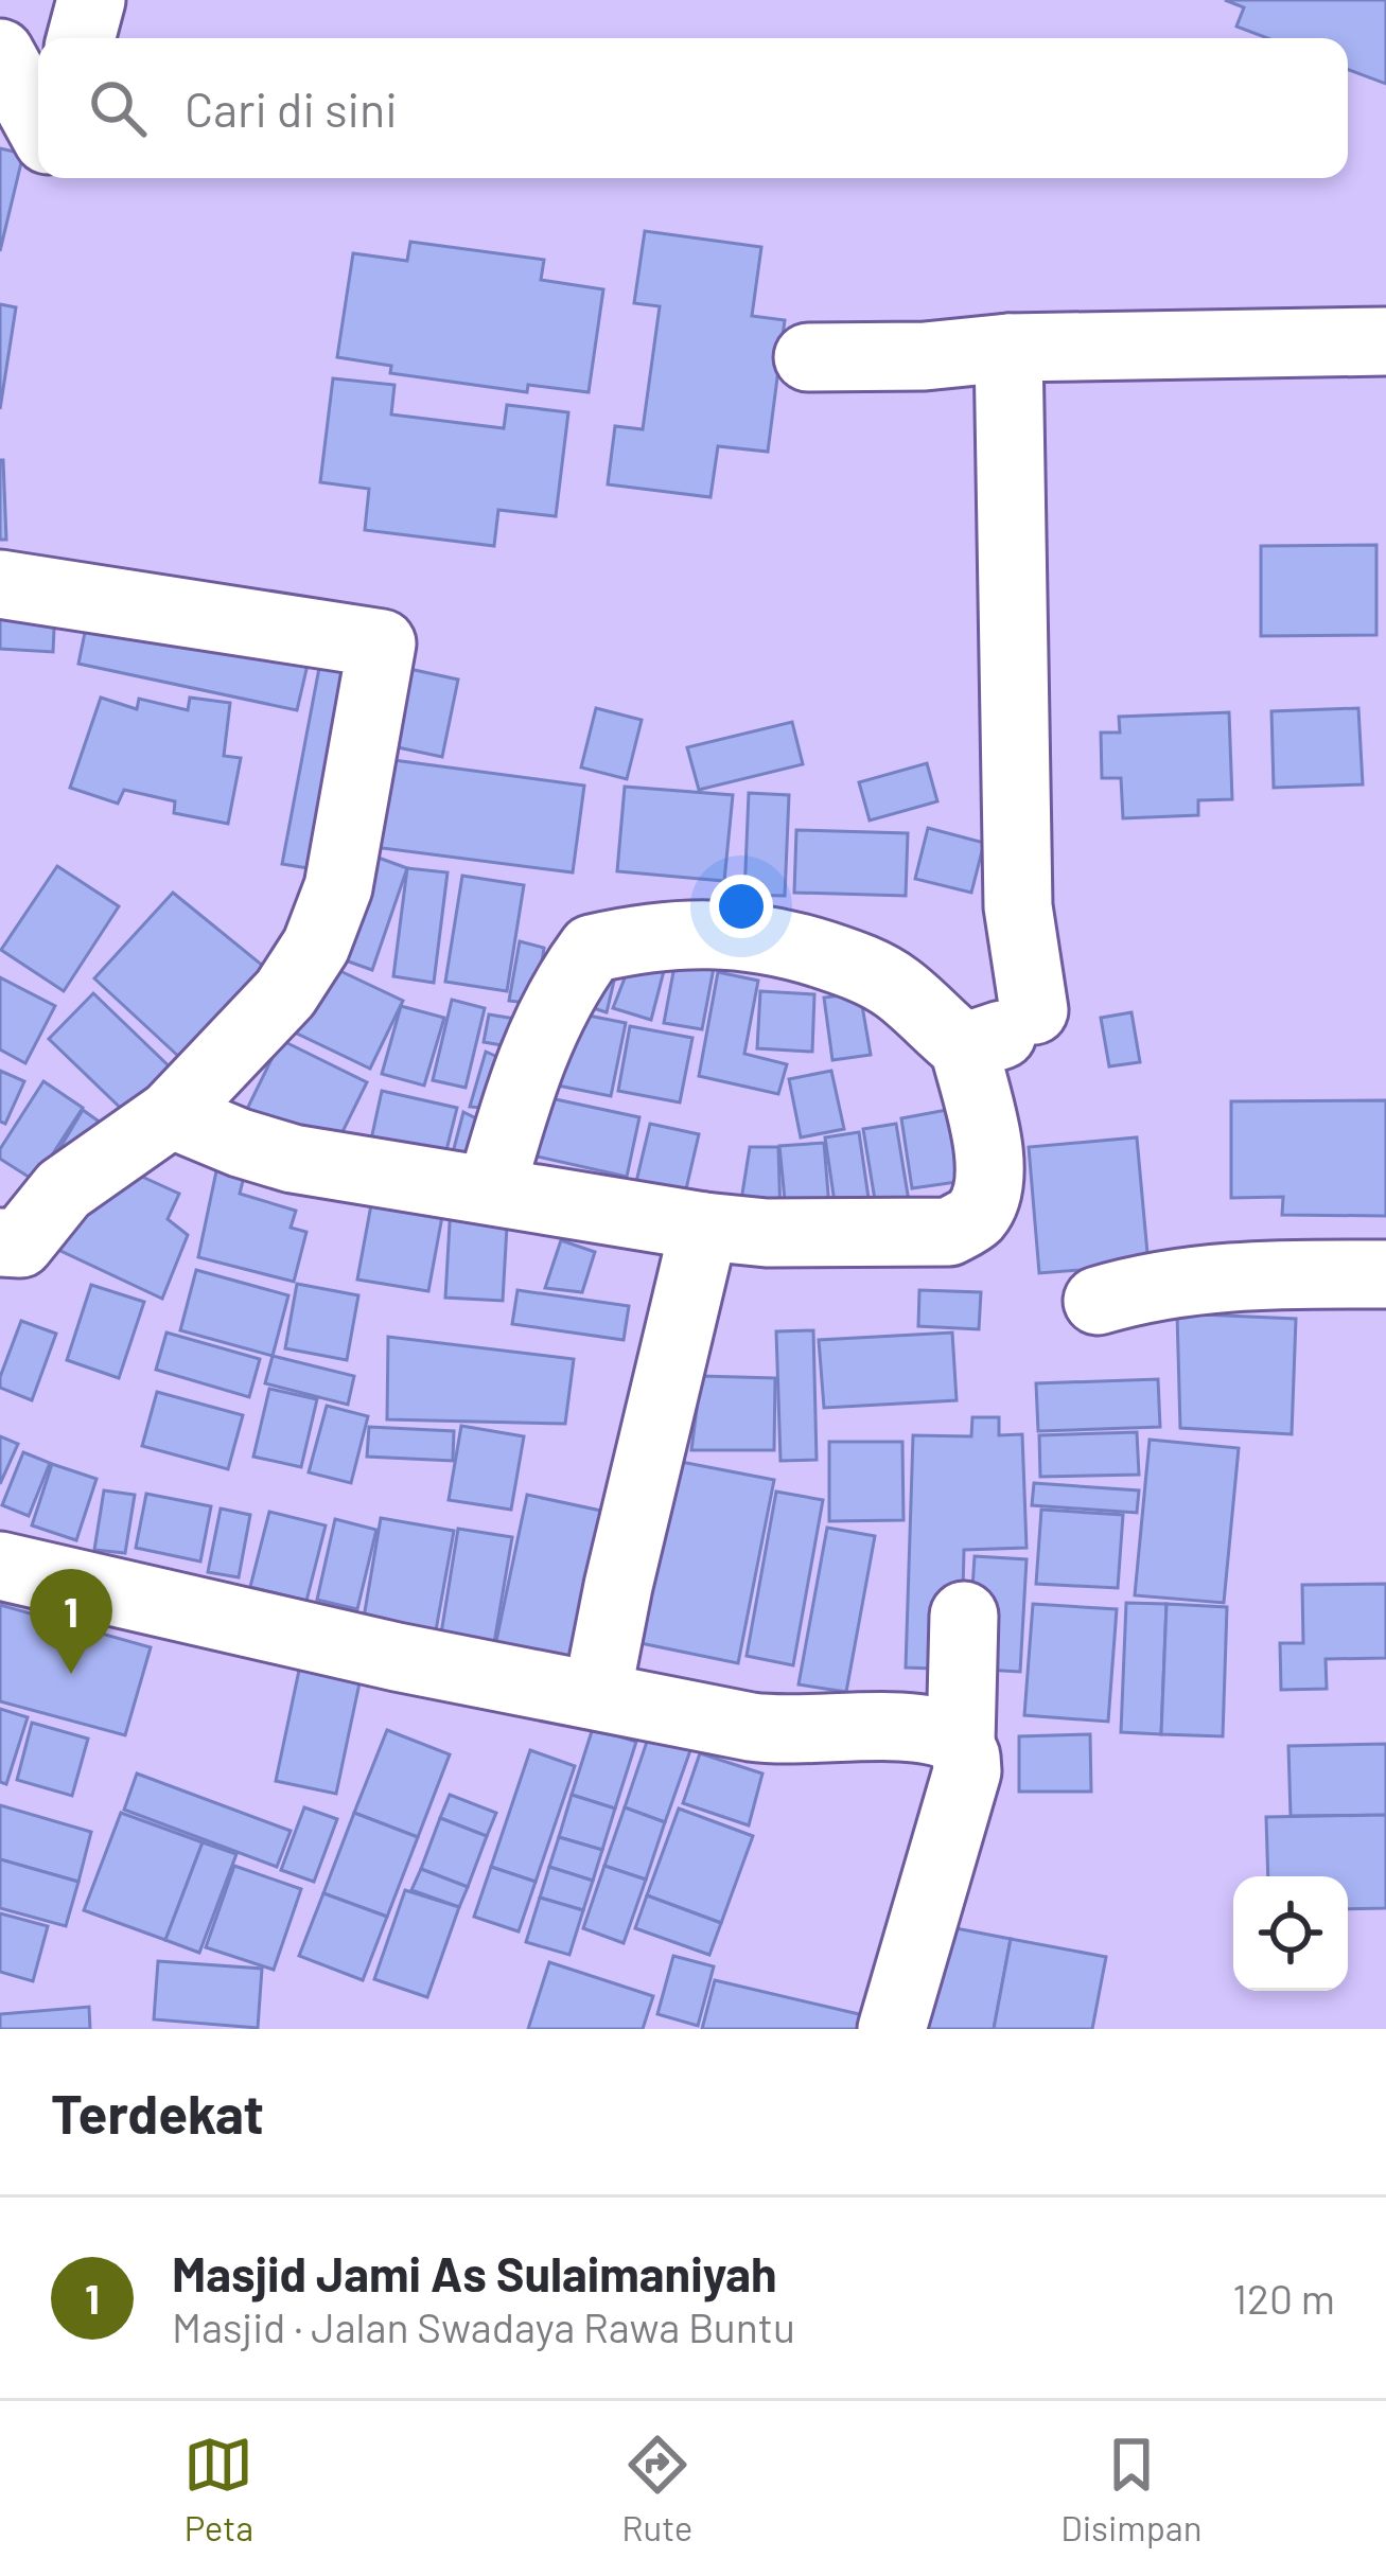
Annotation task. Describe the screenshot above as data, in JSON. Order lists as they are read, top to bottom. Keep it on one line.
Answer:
{"page":{"search":"Cari di sini","pins":"1","heading":"Terdekat","list":[{"mark":"1","name":"Masjid Jami As Sulaimaniyah","note":"Masjid · Jalan Swadaya Rawa Buntu","value":"120 m"}],"nav":["Peta","Rute","Disimpan"]}}
